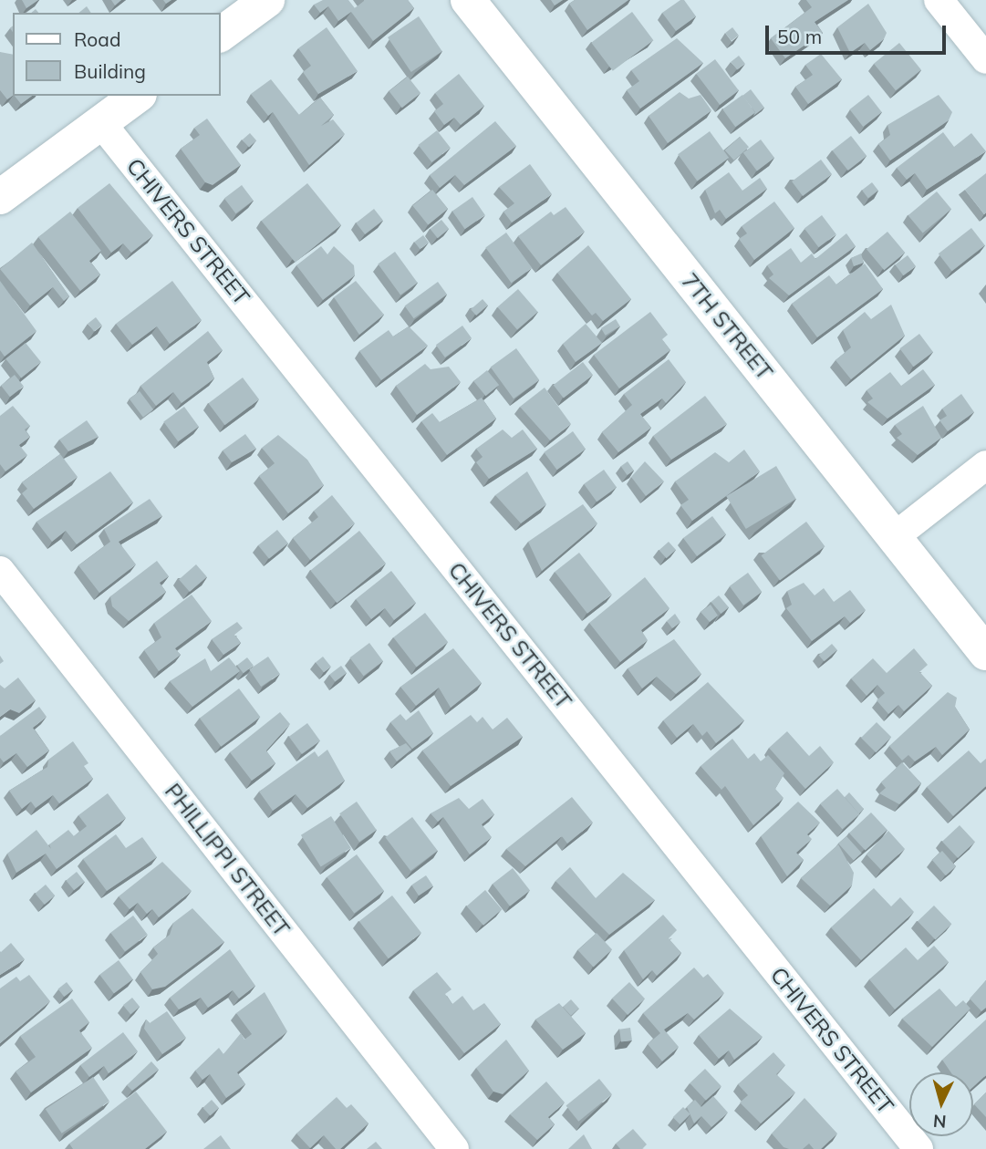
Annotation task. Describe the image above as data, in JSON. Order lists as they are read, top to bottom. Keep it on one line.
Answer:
{"streets":{"street":["CHIVERS STREET","7TH STREET","PHILLIPPI STREET"]},"legend":["Road","Building"],"scale_bar":"50 m","north":"bottom"}
